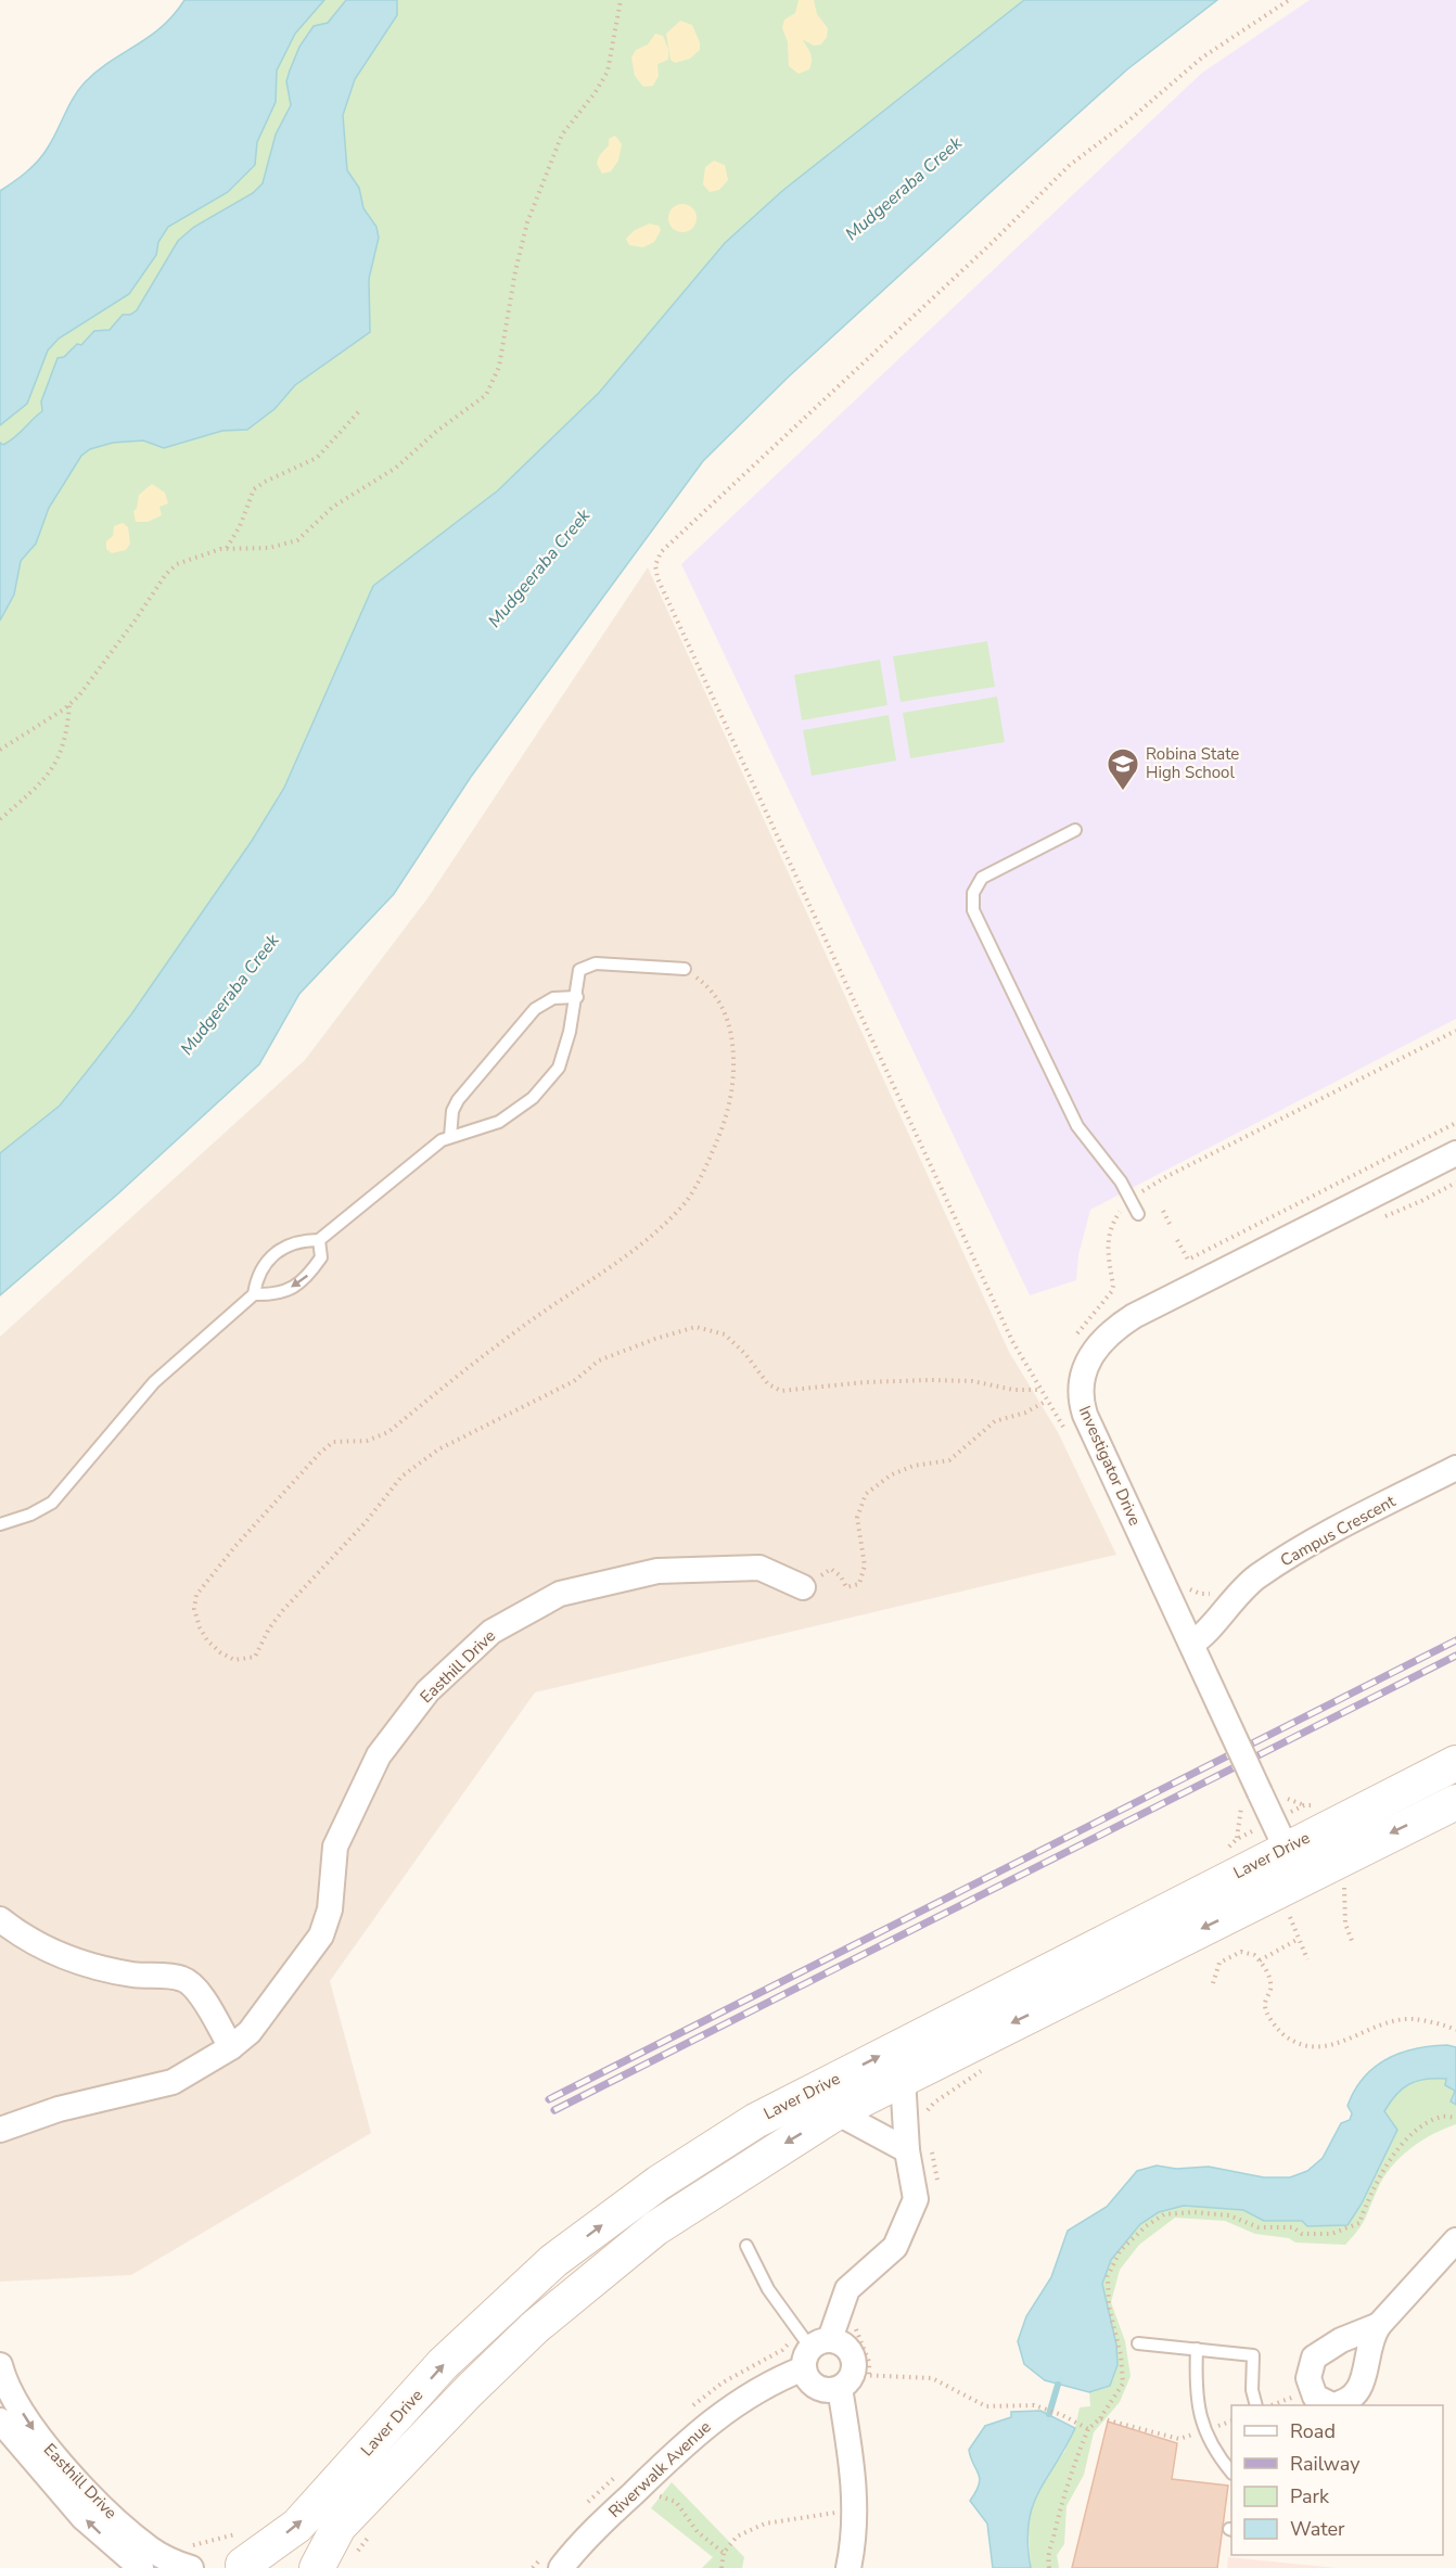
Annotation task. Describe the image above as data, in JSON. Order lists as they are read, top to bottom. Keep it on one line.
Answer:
{"streets":{"street":["Investigator Drive","Campus Crescent","Easthill Drive","Laver Drive","Riverwalk Avenue"]},"crossings":[["Investigator Drive","Campus Crescent"],["Investigator Drive","Laver Drive"]],"water":["Mudgeeraba Creek"],"places":{"school or university":["Robina State High School"]},"legend":["Road","Railway","Park","Water"]}
